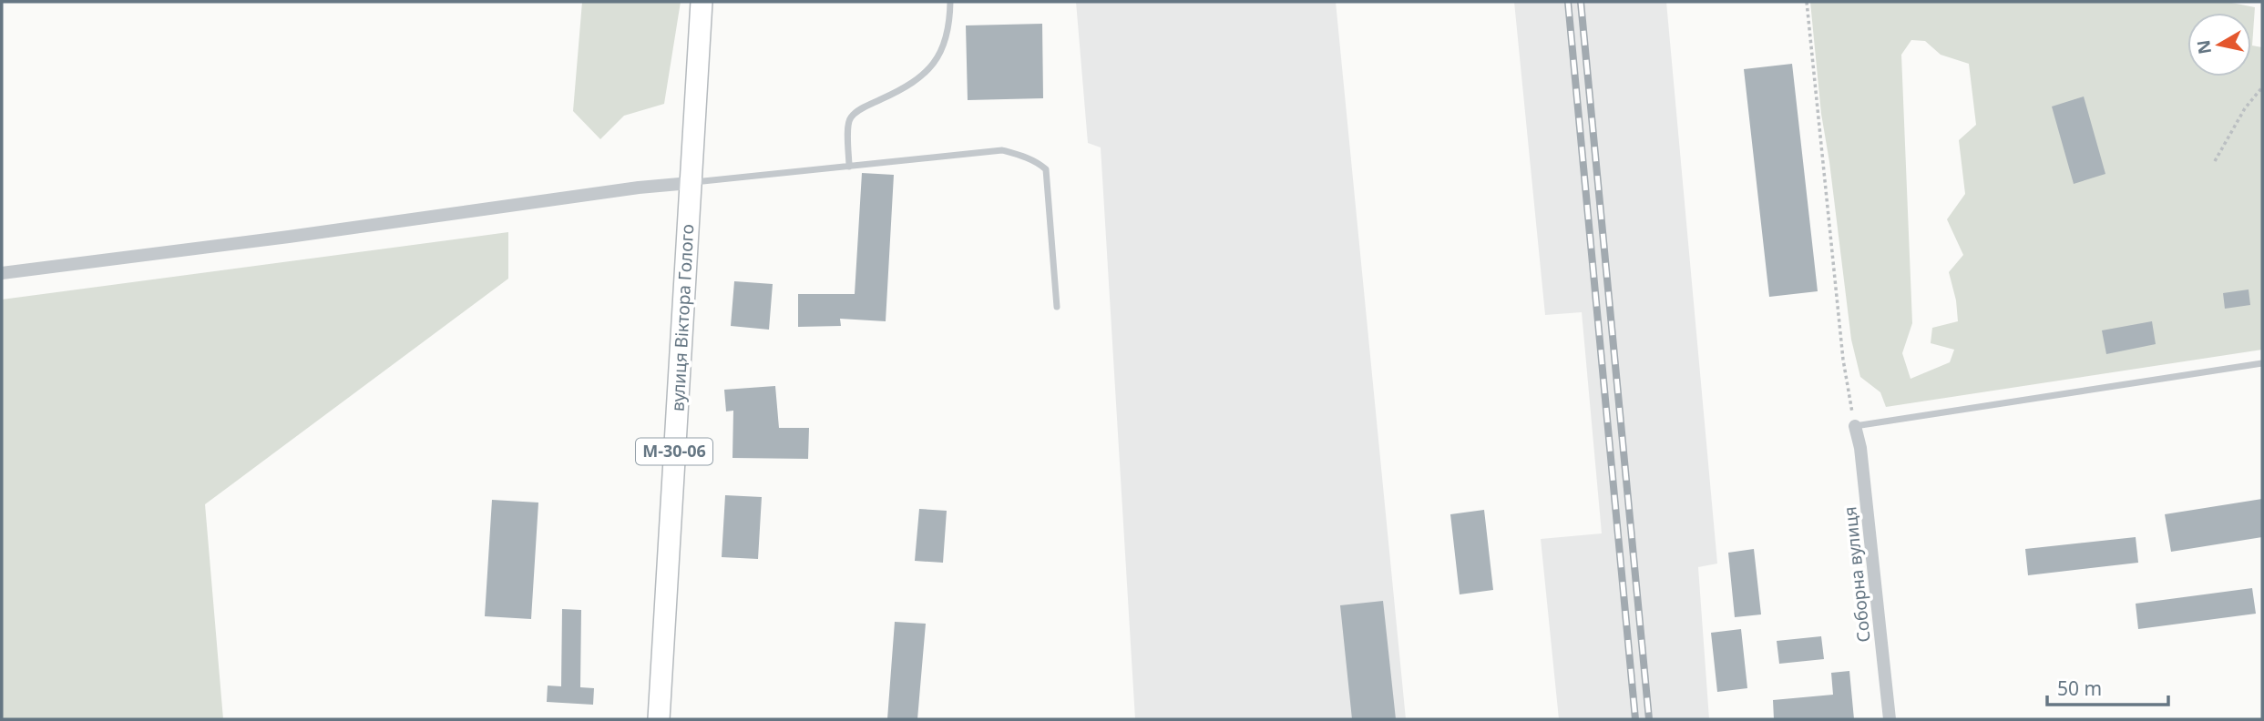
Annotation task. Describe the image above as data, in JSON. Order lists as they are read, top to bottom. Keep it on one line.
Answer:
{"streets":{"main road":["вулиця Віктора Голого","М-30-06"],"street":["Соборна вулиця"]},"crossings":[["вулиця Віктора Голого","М-30-06"]],"scale_bar":"50 m","north":"left"}
